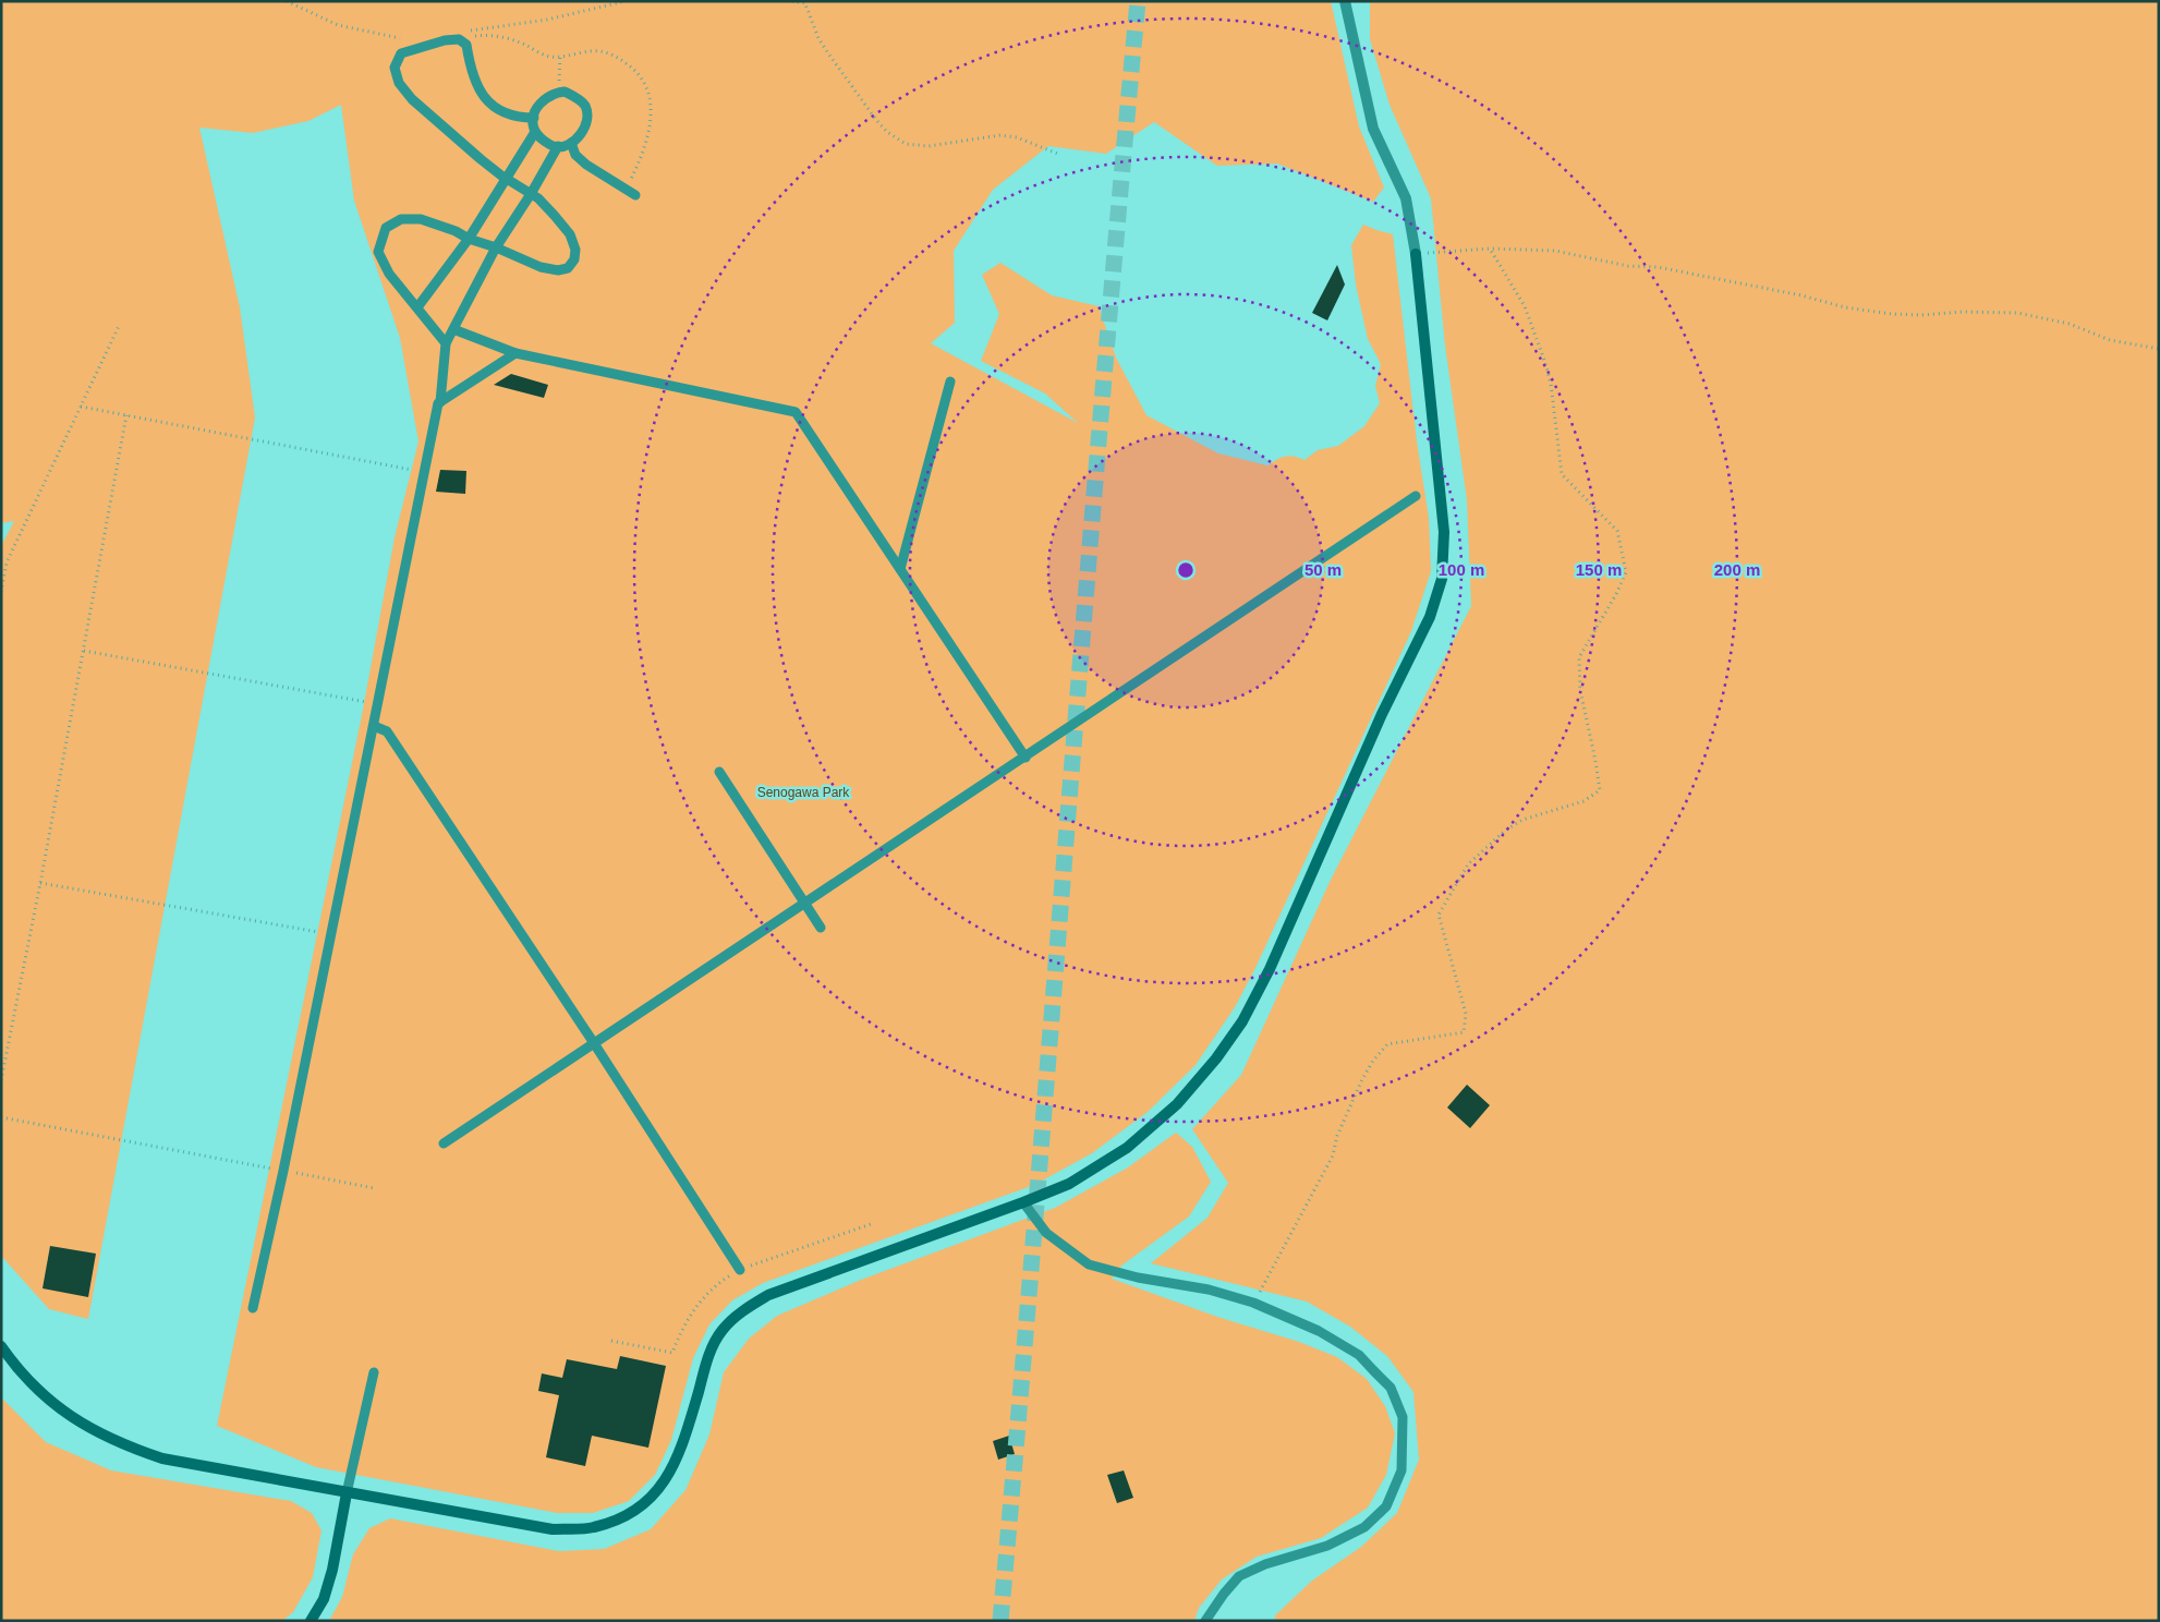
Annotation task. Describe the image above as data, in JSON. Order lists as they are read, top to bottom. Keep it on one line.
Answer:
{"parks":["Senogawa Park"],"rings":["50 m","100 m","150 m","200 m"]}
